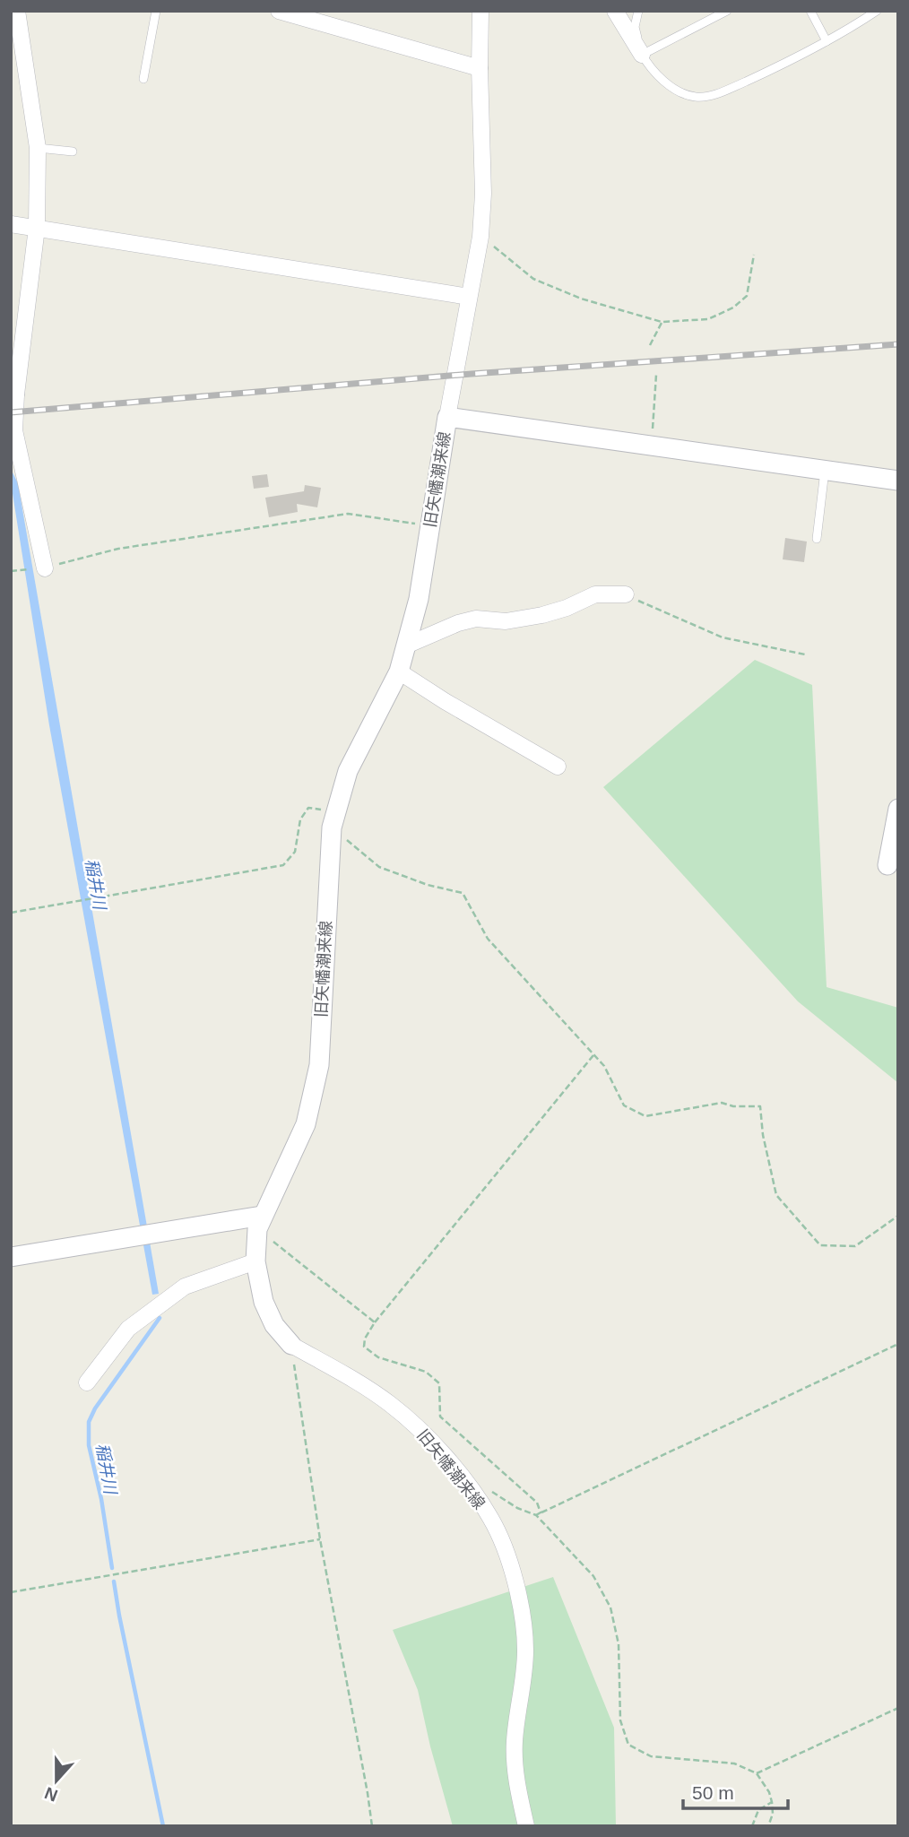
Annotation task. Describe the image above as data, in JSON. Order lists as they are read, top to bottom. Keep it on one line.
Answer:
{"streets":{"street":["旧矢幡潮来線"]},"water":["稲井川"],"scale_bar":"50 m","north":"bottom"}
